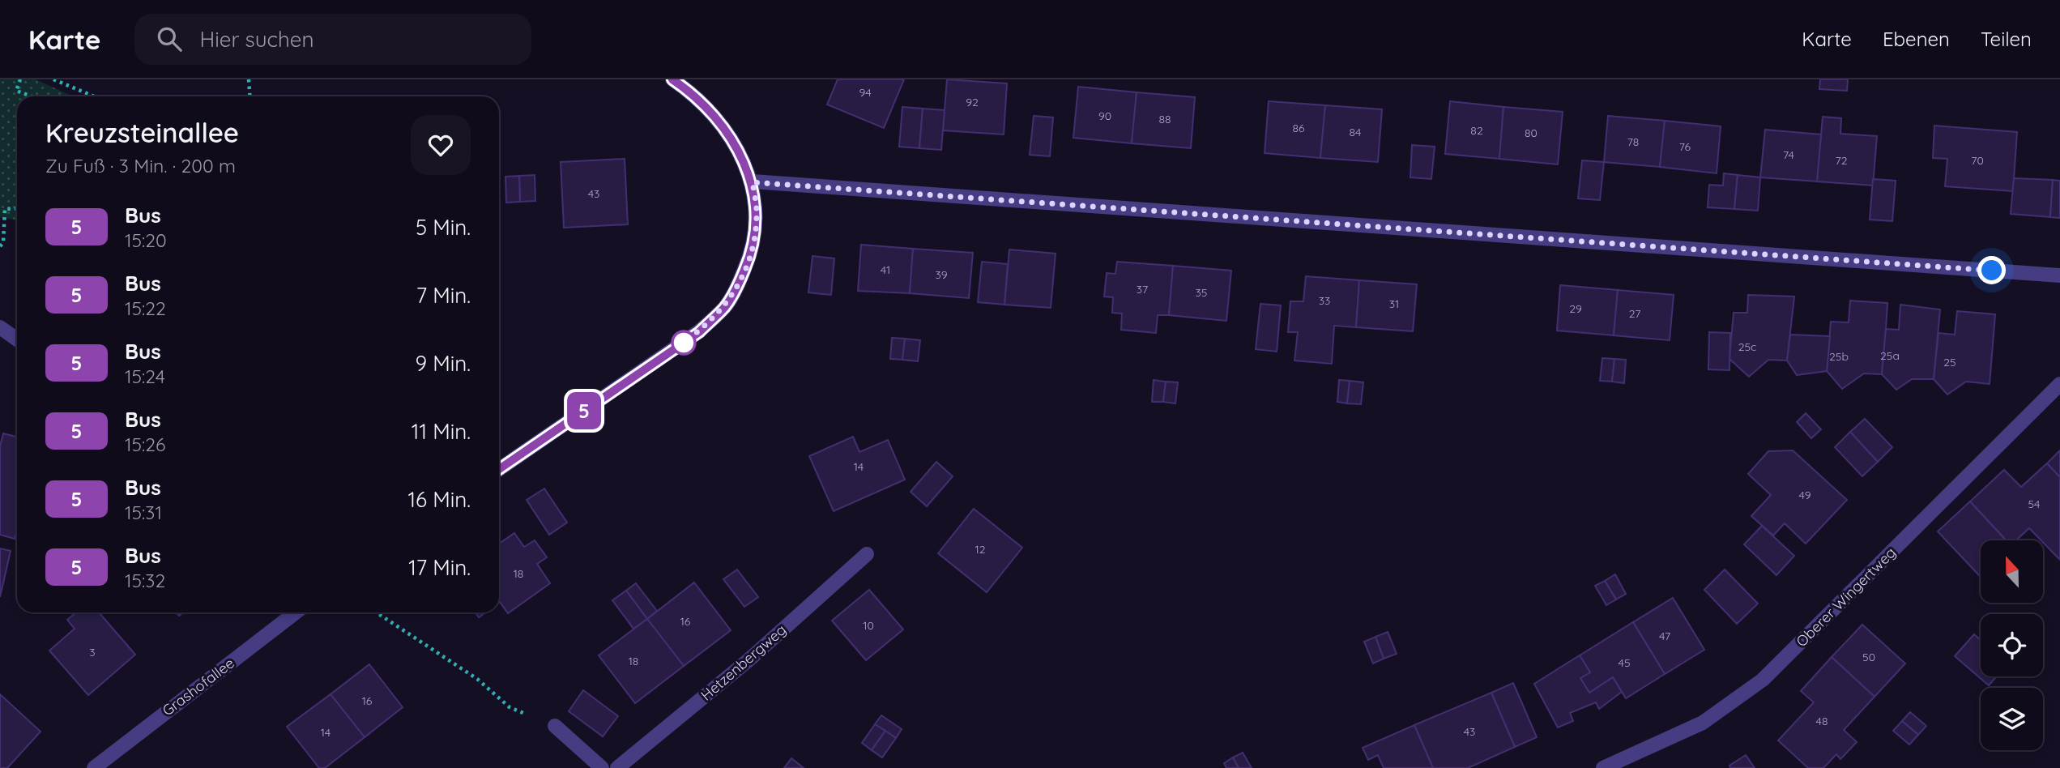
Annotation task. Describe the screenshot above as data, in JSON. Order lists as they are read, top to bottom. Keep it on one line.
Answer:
{"streets":{"street":["Oberer Wingertweg","Hetzenbergweg","Grashofallee"]},"lines":["bus line 5"],"house_numbers":["94","92","90","88","86","82","84","80","78","76","74","72","70","43","41","39","37","35","33","31","29","27","25c","25a","25b","25","14","49","54","12","18","16","10","47","3","50","18","45","16","48","43","14"],"north":"top","page":{"header":"Karte","search":"Hier suchen","nav":["Karte","Ebenen","Teilen"],"on_map":"5","heading":["Kreuzsteinallee","Zu Fuß · 3 Min. · 200 m"],"list":[{"mark":"5","name":"Bus","note":"15:20","value":"5 Min."},{"mark":"5","name":"Bus","note":"15:22","value":"7 Min."},{"mark":"5","name":"Bus","note":"15:24","value":"9 Min."},{"mark":"5","name":"Bus","note":"15:26","value":"11 Min."},{"mark":"5","name":"Bus","note":"15:31","value":"16 Min."},{"mark":"5","name":"Bus","note":"15:32","value":"17 Min."}]}}
